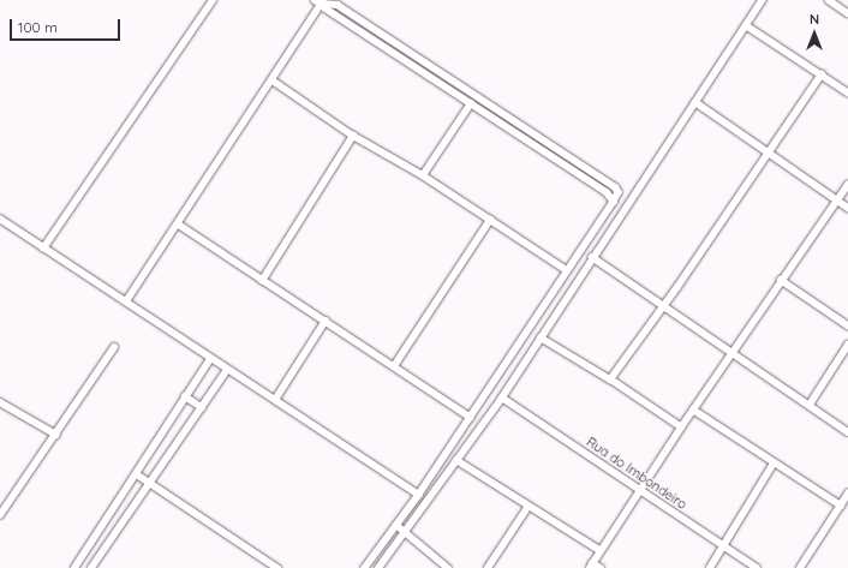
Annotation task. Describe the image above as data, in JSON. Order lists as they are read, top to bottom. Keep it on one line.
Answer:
{"streets":{"street":["Rua do Imbondeiro"]},"scale_bar":"100 m","north":"top"}
